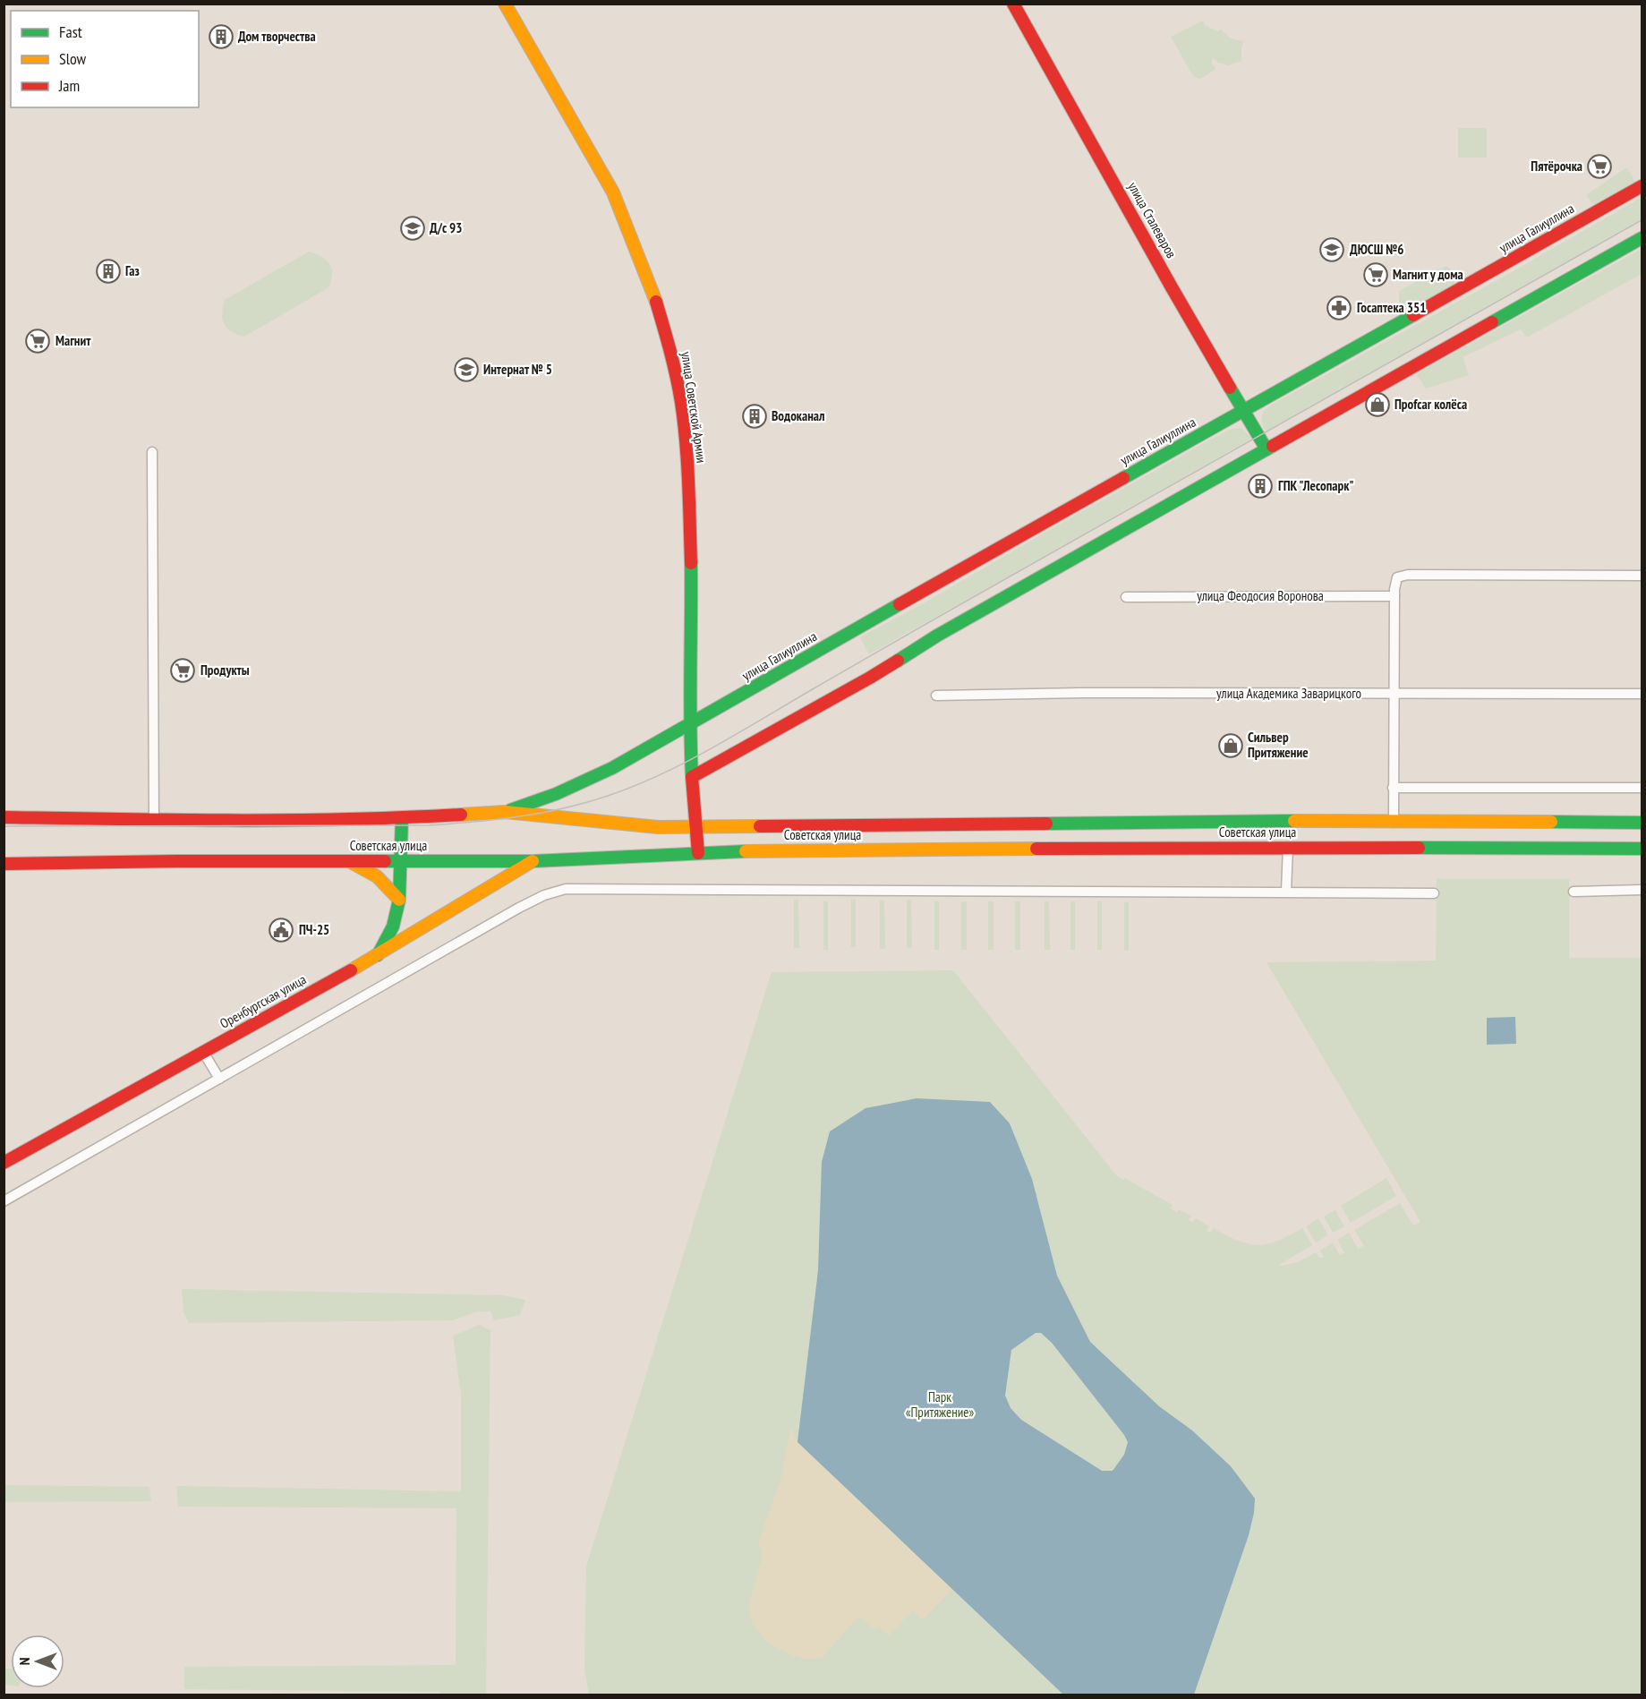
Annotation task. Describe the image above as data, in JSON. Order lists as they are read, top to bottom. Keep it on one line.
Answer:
{"streets":{"main road":["улица Сталеваров","улица Галиуллина","улица Советской Армии","Советская улица","Оренбургская улица"],"street":["улица Феодосия Воронова","улица Академика Заварицкого"]},"crossings":[["улица Сталеваров","улица Галиуллина"],["улица Галиуллина","улица Советской Армии"],["улица Галиуллина","Советская улица"],["улица Советской Армии","Советская улица"],["Советская улица","Оренбургская улица"]],"parks":["Парк «Притяжение»"],"places":{"building":["Дом творчества","Газ","Водоканал","ГПК \"Лесопарк\""],"supermarket":["Пятёрочка","Магнит у дома","Магнит","Продукты"],"school or university":["Д/с 93","ДЮСШ №6","Интернат № 5"],"pharmacy":["Госаптека 351"],"shop":["Проfcar колёса","Сильвер Притяжение"],"public building":["ПЧ-25"]},"legend":["Fast","Slow","Jam"],"north":"left"}
